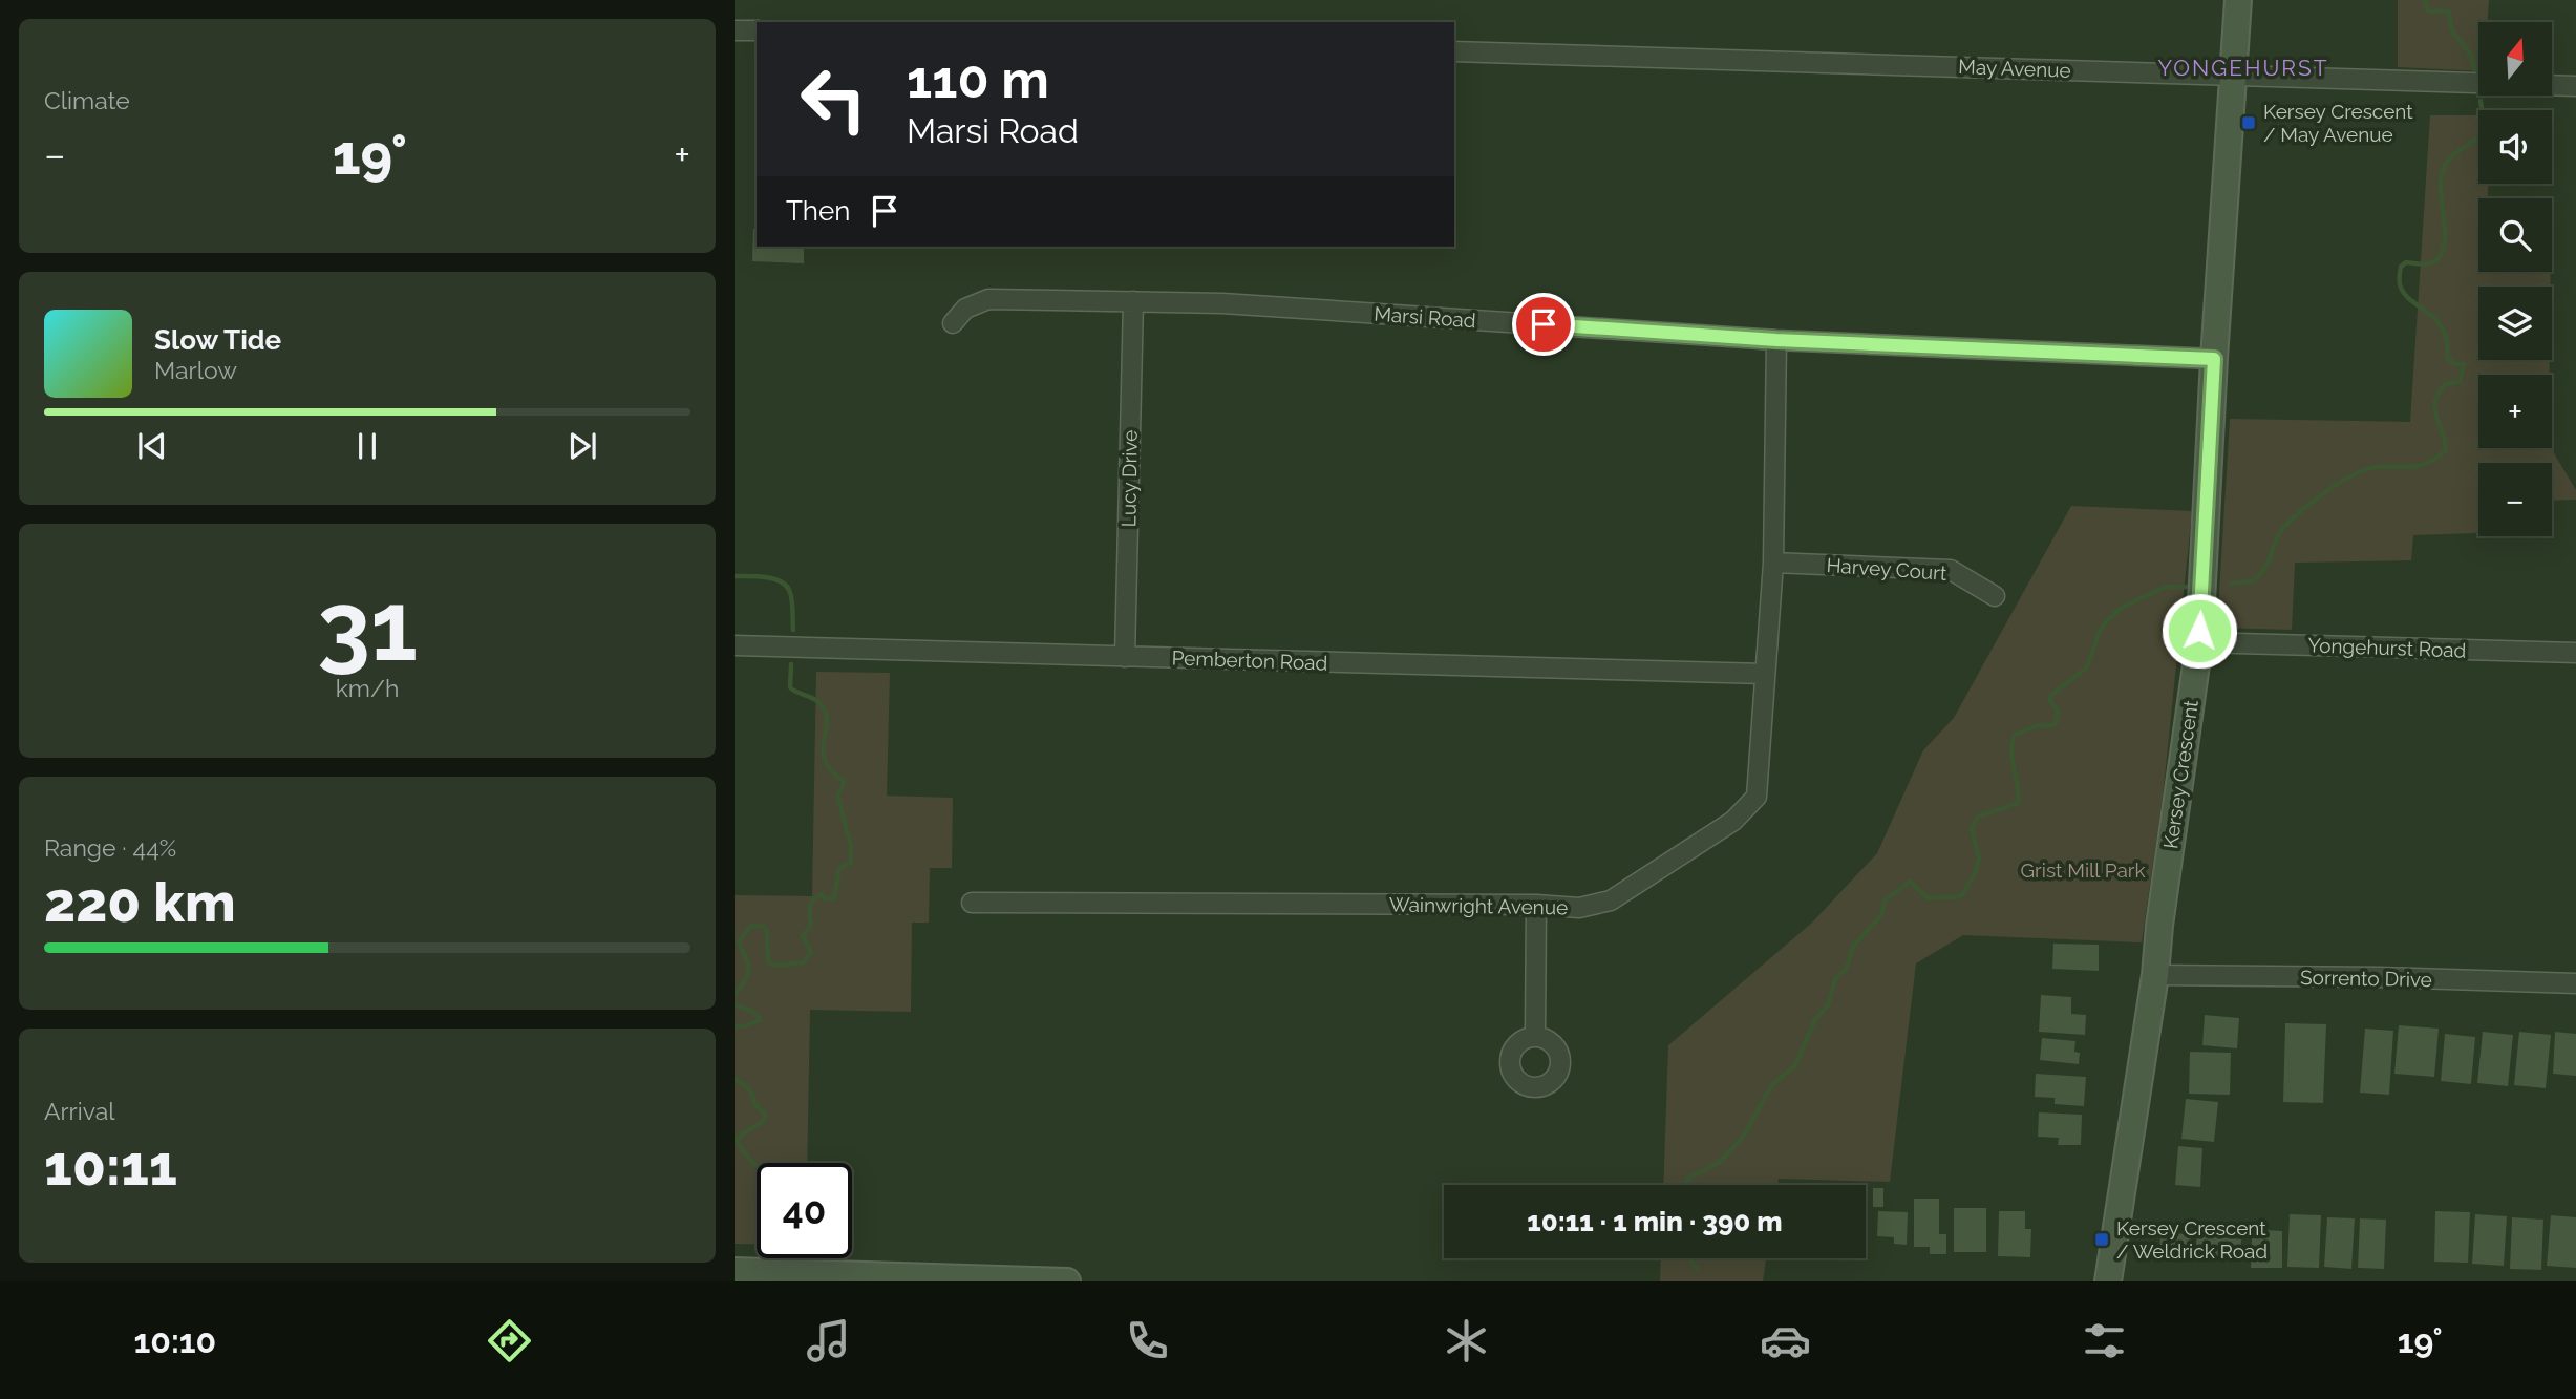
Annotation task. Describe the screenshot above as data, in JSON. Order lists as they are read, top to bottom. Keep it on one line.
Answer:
{"streets":{"street":["May Avenue","Marsi Road","Lucy Drive","Harvey Court","Yongehurst Road","Pemberton Road","Kersey Crescent","Wainwright Avenue","Sorrento Drive"]},"crossings":[["May Avenue","Kersey Crescent"],["Marsi Road","Lucy Drive"],["Marsi Road","Kersey Crescent"],["Marsi Road","Wainwright Avenue"],["Lucy Drive","Pemberton Road"],["Harvey Court","Wainwright Avenue"],["Yongehurst Road","Kersey Crescent"],["Pemberton Road","Wainwright Avenue"],["Kersey Crescent","Sorrento Drive"]],"districts":["YONGEHURST"],"parks":["Grist Mill Park"],"places":{"transit":["Kersey Crescent / May Avenue","Kersey Crescent / Weldrick Road"]},"north":"top","page":{"tile":["Climate",["31","km/h"],["Range · 44%","220 km"],["Arrival","10:11"]],"map_buttons":["+","−"],"turn":["110 m","Marsi Road"],"heat":["−","19°","+"],"then":"Then","song":["Slow Tide","Marlow"],"limit":"40","trip":"10:11 · 1 min · 390 m","tabs":["10:10","19°"]}}
